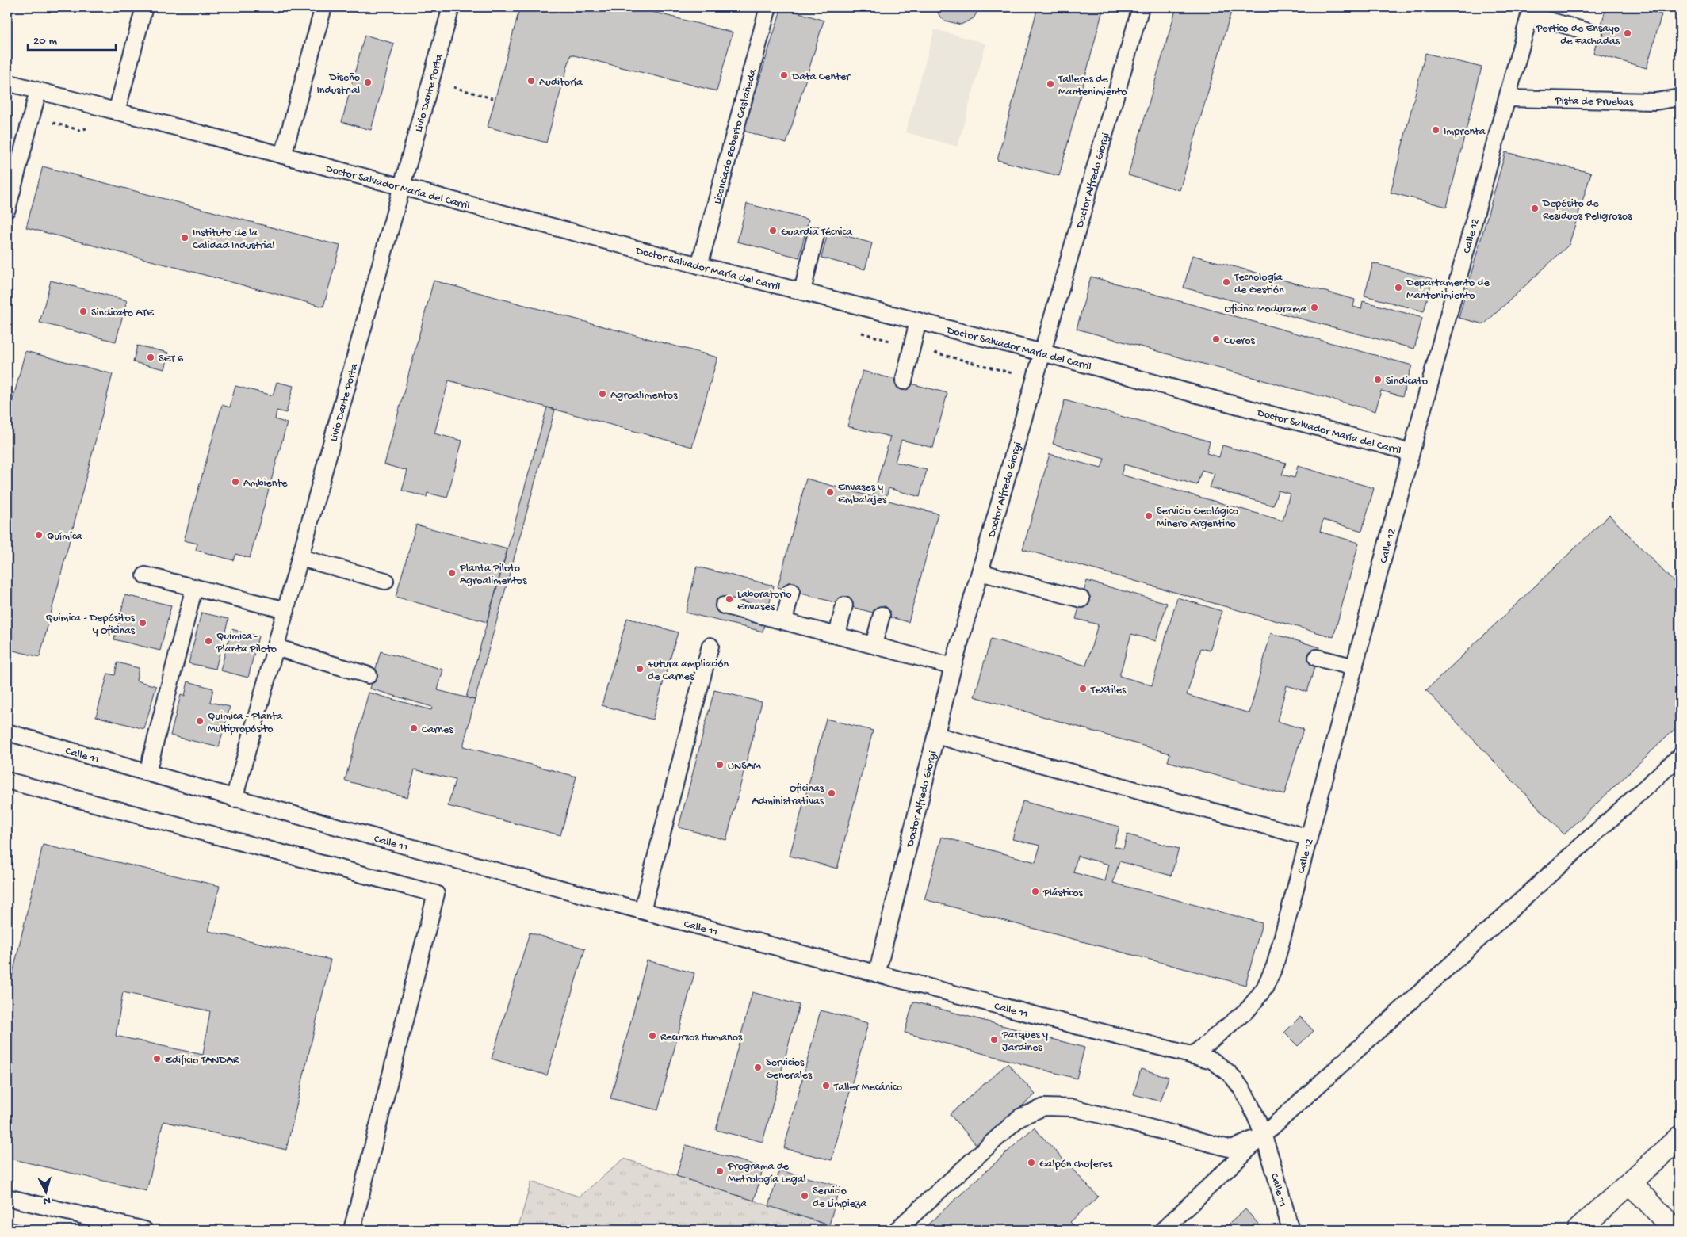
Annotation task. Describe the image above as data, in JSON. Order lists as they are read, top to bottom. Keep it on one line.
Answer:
{"streets":{"lane":["Livio Dante Porta","Pista de Pruebas","Licenciado Roberto Castañeda","Doctor Alfredo Giorgi","Doctor Salvador María del Carril","Calle 12","Calle 11"]},"crossings":[["Livio Dante Porta","Doctor Salvador María del Carril"],["Livio Dante Porta","Calle 11"],["Pista de Pruebas","Calle 12"],["Licenciado Roberto Castañeda","Doctor Salvador María del Carril"],["Doctor Alfredo Giorgi","Doctor Salvador María del Carril"],["Doctor Alfredo Giorgi","Calle 11"],["Doctor Salvador María del Carril","Calle 12"],["Calle 12","Calle 11"]],"places":["Portico de Ensayo de Fachadas","Data Center","Auditoría","Diseño Industrial","Talleres de Mantenimiento","Imprenta","Depósito de Residuos Peligrosos","Guardia Técnica","Instituto de la Calidad Industrial","Tecnología de Gestión","Departamento de Mantenimiento","Oficina Modurama","Sindicato ATE","Cueros","SET 6","Sindicato","Agroalimentos","Ambiente","Envases y Embalajes","Servicio Geológico Minero Argentino","Química","Planta Piloto Agroalimentos","Laboratorio Envases","Quimica - Depósitos y Oficinas","Quimica - Planta Piloto","Futura ampliación de Carnes","Textiles","Quimica - Planta Multipropósito","Carnes","UNSAM","Oficinas Administrativas","Plásticos","Recursos Humanos","Parques y Jardines","Edificio TANDAR","Servicios Generales","Taller Mecánico","Galpón choferes","Programa de Metrología Legal","Servicio de Limpieza"],"scale_bar":"20 m","north":"bottom"}
